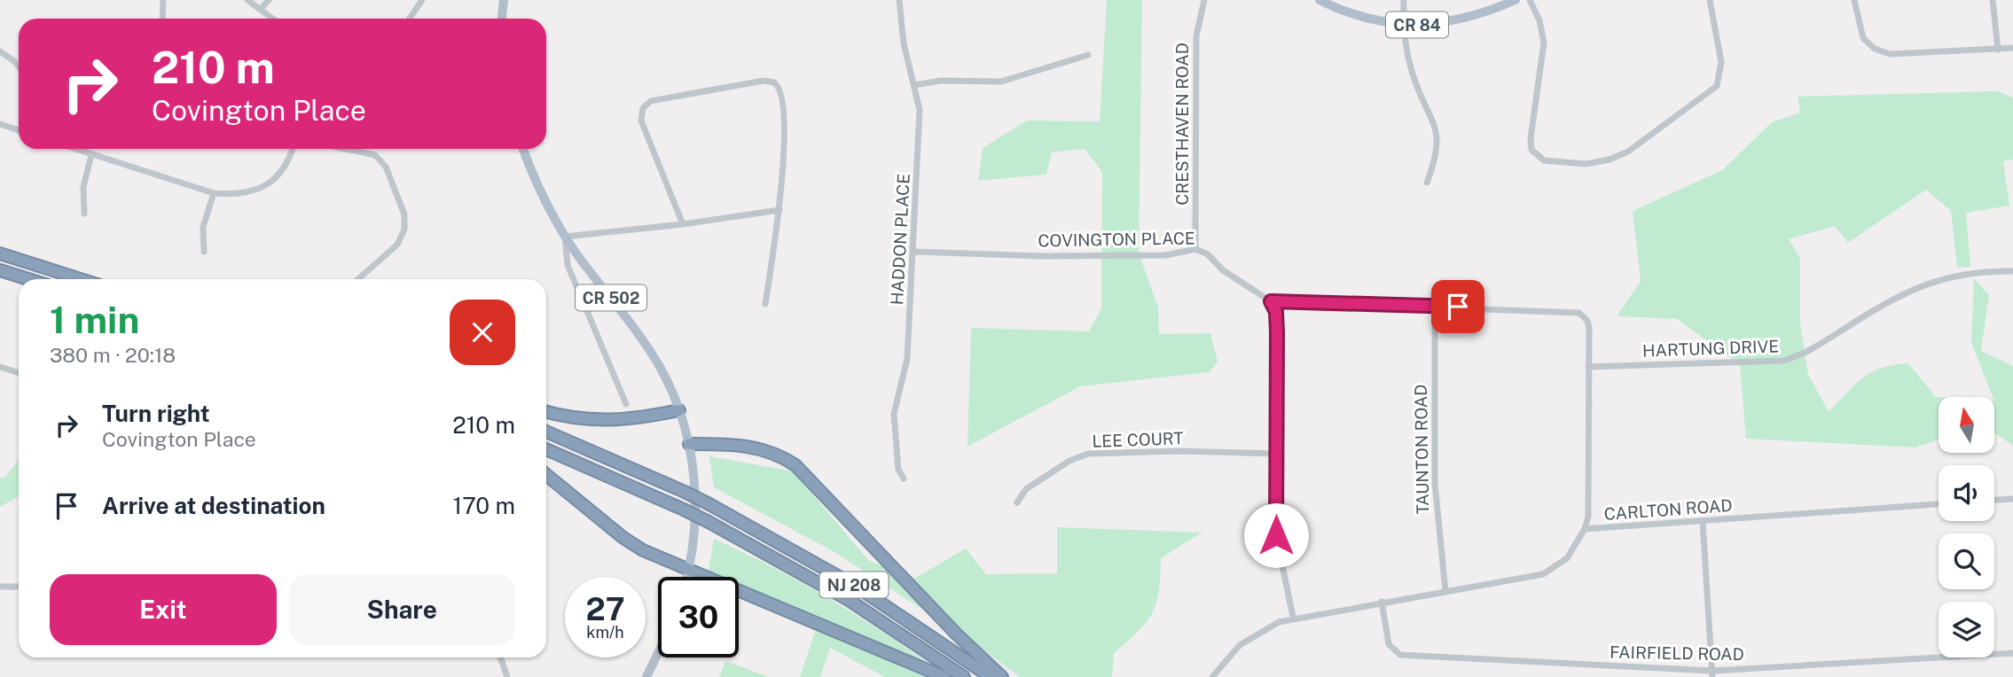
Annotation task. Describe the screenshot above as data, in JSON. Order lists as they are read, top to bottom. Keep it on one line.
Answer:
{"streets":{"highway":["NJ 208"],"main road":["CR 84","CR 502"],"street":["CRESTHAVEN ROAD","HADDON PLACE","COVINGTON PLACE","HARTUNG DRIVE","LEE COURT","TAUNTON ROAD","CARLTON ROAD","FAIRFIELD ROAD"]},"crossings":[["CRESTHAVEN ROAD","COVINGTON PLACE"],["HADDON PLACE","COVINGTON PLACE"],["TAUNTON ROAD","CARLTON ROAD"],["CARLTON ROAD","FAIRFIELD ROAD"]],"north":"top","page":{"turn":["210 m","Covington Place"],"heading":["1 min","380 m · 20:18"],"list":[{"name":"Turn right","note":"Covington Place","value":"210 m"},{"name":"Arrive at destination","value":"170 m"}],"buttons":["Exit","Share"],"speed":"27 km/h","limit":"30"}}
